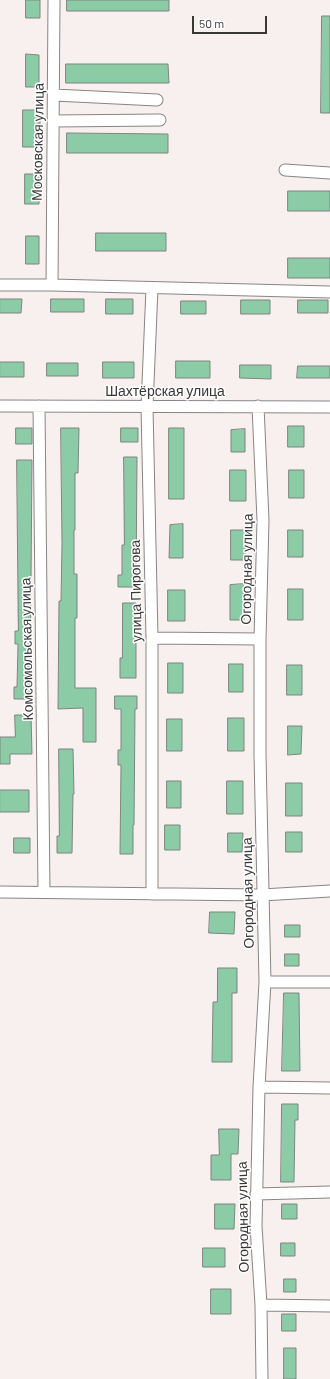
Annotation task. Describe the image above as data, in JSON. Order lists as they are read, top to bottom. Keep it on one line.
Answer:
{"streets":{"street":["Московская улица","Шахтёрская улица","Огородная улица","улица Пирогова","Комсомольская улица"]},"crossings":[["Шахтёрская улица","Огородная улица"],["Шахтёрская улица","улица Пирогова"],["Шахтёрская улица","Комсомольская улица"]],"scale_bar":"50 m"}
